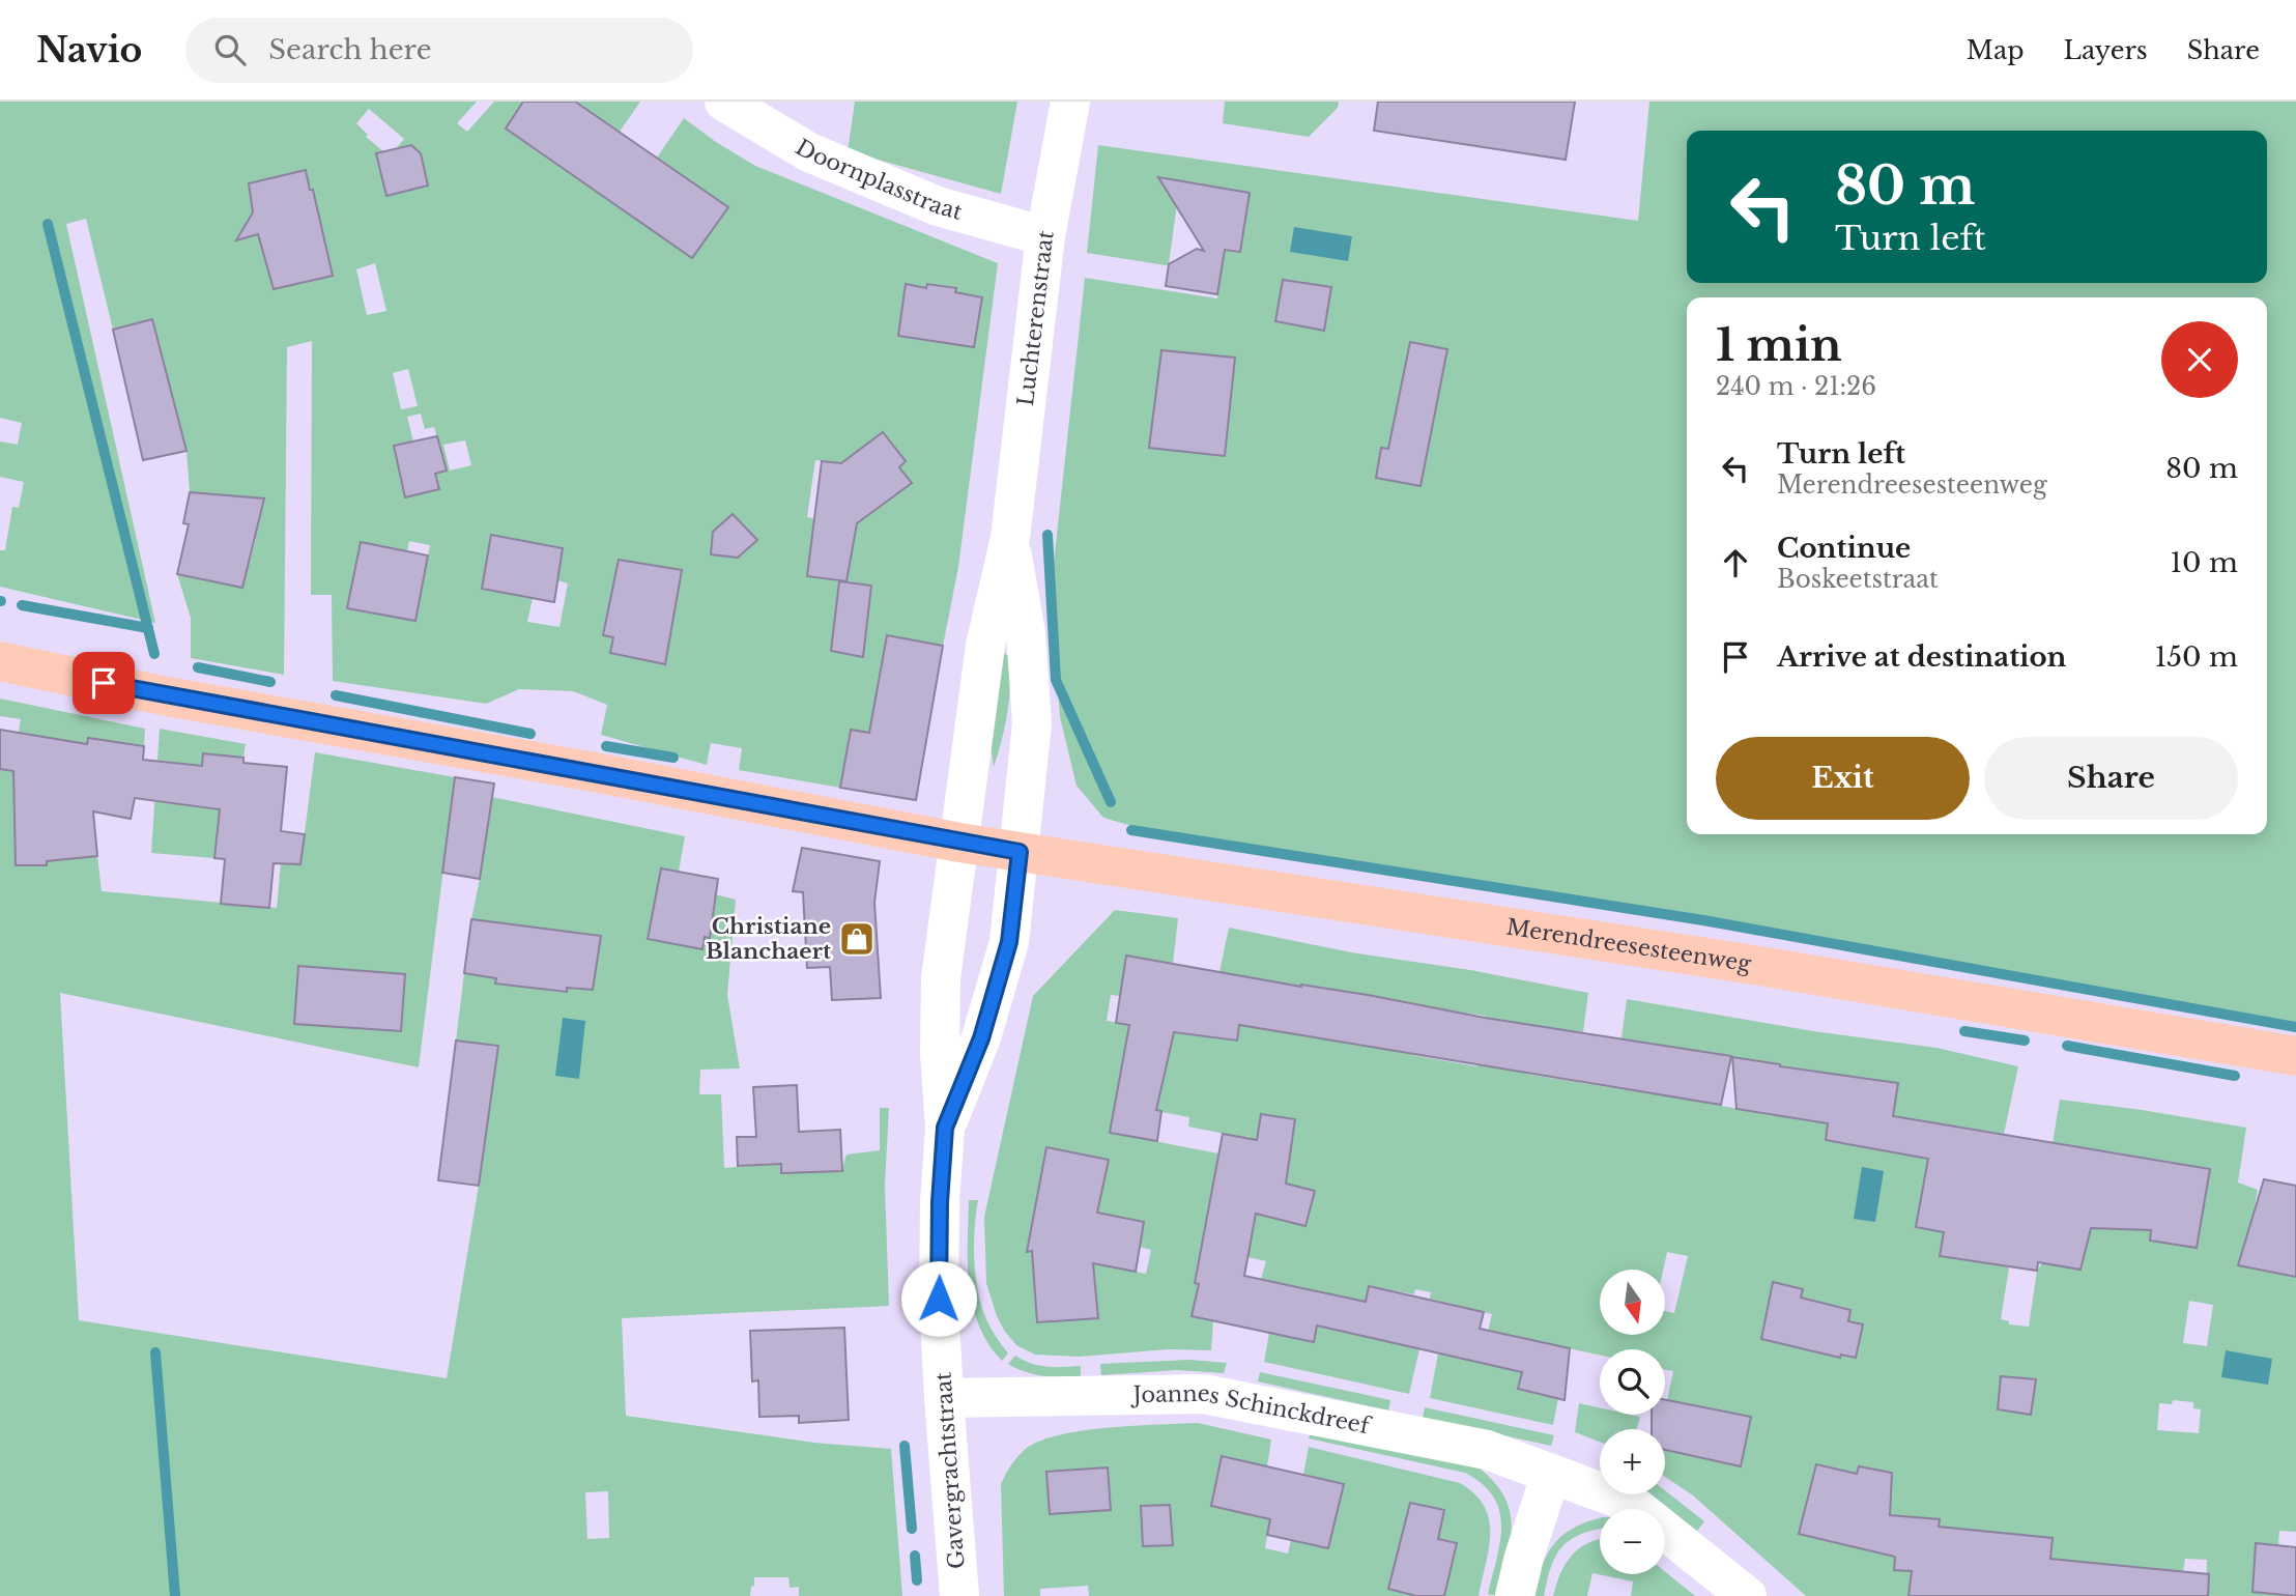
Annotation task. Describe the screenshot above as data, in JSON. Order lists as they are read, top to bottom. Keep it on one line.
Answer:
{"streets":{"main road":["Merendreesesteenweg"],"street":["Doornplasstraat","Luchterenstraat","Joannes Schinckdreef","Gavergrachtstraat"]},"crossings":[["Doornplasstraat","Luchterenstraat"],["Luchterenstraat","Merendreesesteenweg"],["Luchterenstraat","Gavergrachtstraat"],["Merendreesesteenweg","Gavergrachtstraat"],["Joannes Schinckdreef","Gavergrachtstraat"]],"places":{"shop":["Christiane Blanchaert"]},"north":"bottom","page":{"header":"Navio","search":"Search here","nav":["Map","Layers","Share"],"turn":["80 m","Turn left"],"heading":["1 min","240 m · 21:26"],"list":[{"name":"Turn left","note":"Merendreesesteenweg","value":"80 m"},{"name":"Continue","note":"Boskeetstraat","value":"10 m"},{"name":"Arrive at destination","value":"150 m"}],"buttons":["Exit","Share"],"map_buttons":["+","−"]}}
